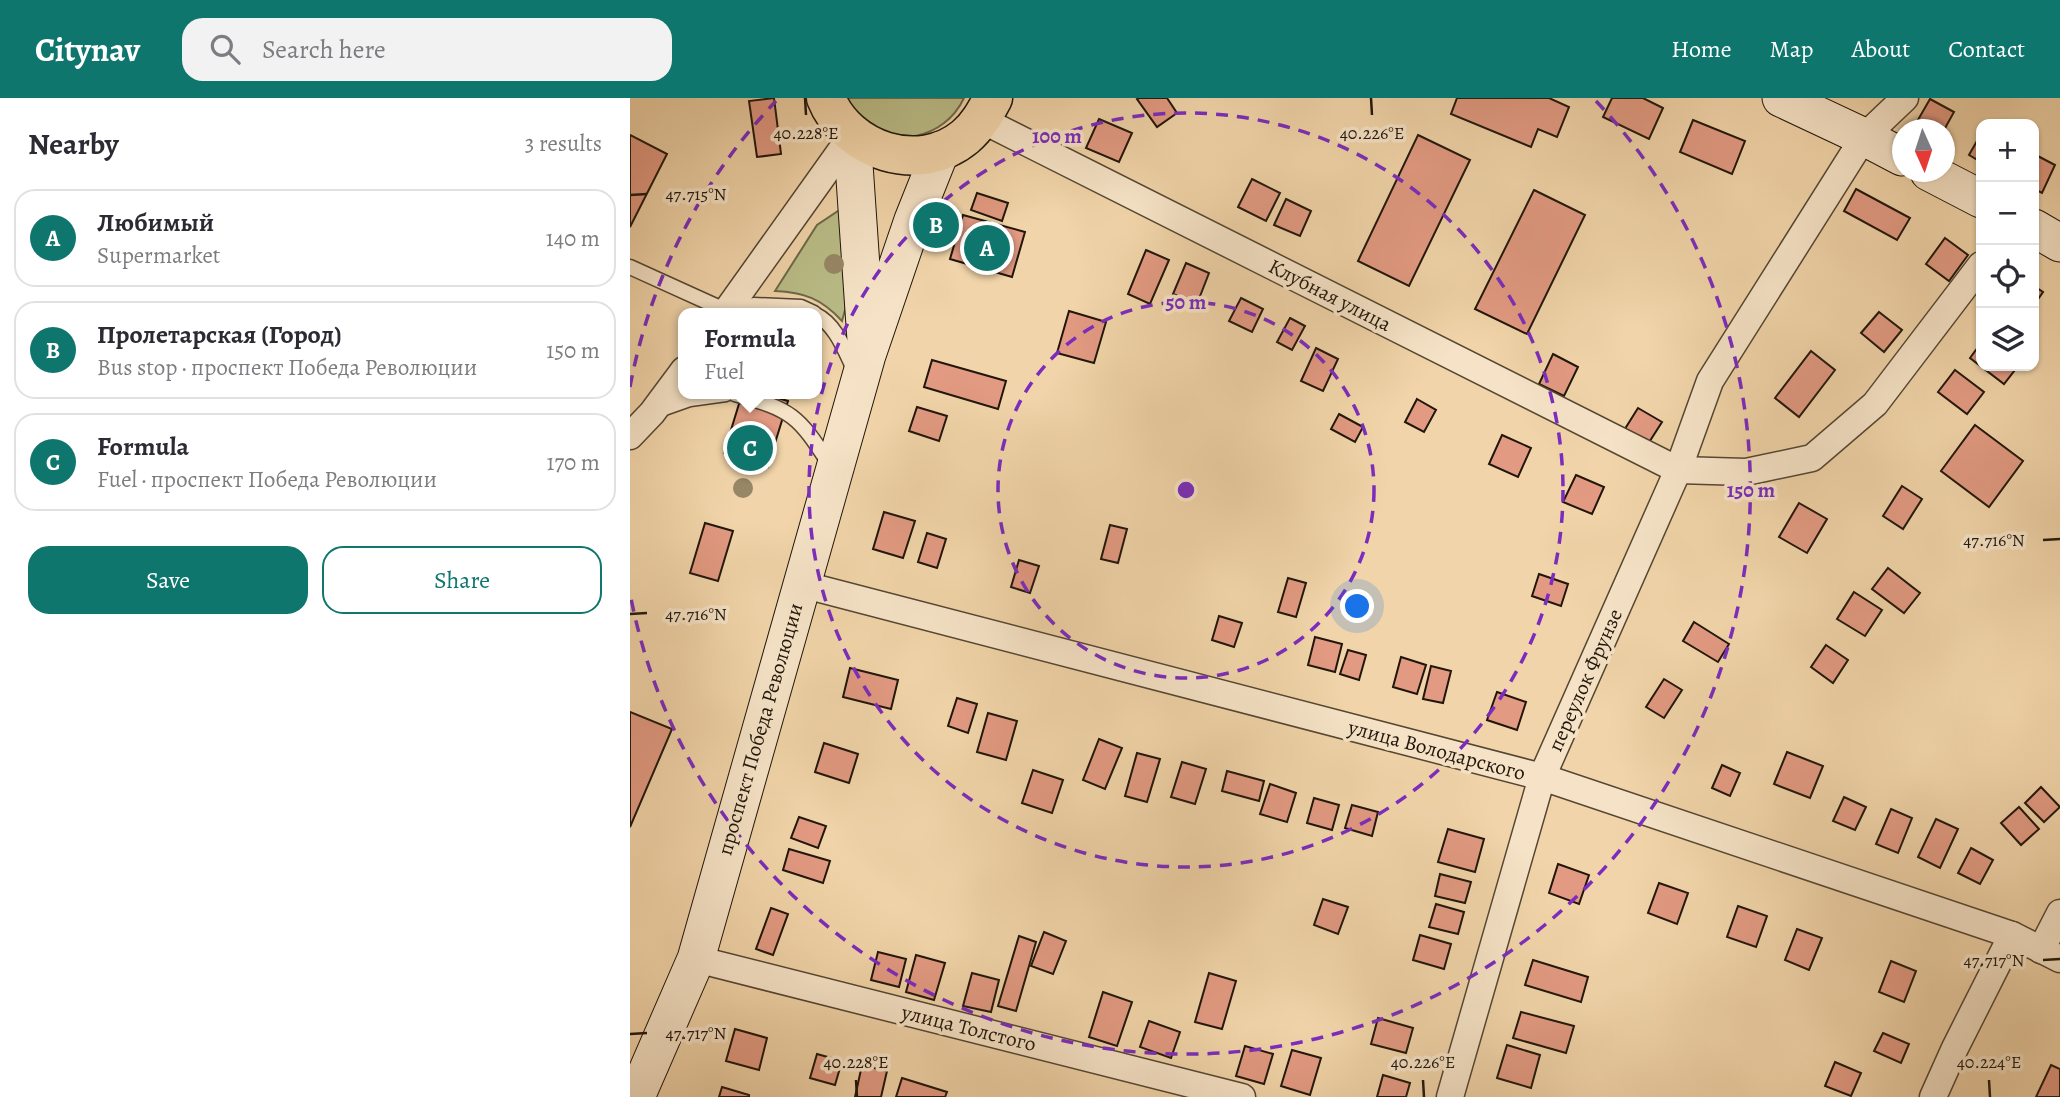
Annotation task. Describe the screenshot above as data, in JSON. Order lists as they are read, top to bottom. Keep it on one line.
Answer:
{"streets":{"main road":["проспект Победа Революции"],"street":["Клубная улица","переулок Фрунзе","улица Володарского","улица Толстого"]},"crossings":[["Клубная улица","переулок Фрунзе"],["переулок Фрунзе","улица Володарского"],["проспект Победа Революции","улица Володарского"],["проспект Победа Революции","улица Толстого"]],"north":"bottom","page":{"header":"Citynav","search":"Search here","nav":["Home","Map","About","Contact"],"heading":["Nearby","3 results"],"map_buttons":["+","−"],"list":[{"mark":"A","name":"Любимый","note":"Supermarket","value":"140 m"},{"mark":"B","name":"Пролетарская (Город)","note":"Bus stop · проспект Победа Революции","value":"150 m"},{"mark":"C","name":"Formula","note":"Fuel · проспект Победа Революции","value":"170 m"}],"pins":["B","A","C"],"popup":["Formula","Fuel"],"buttons":["Save","Share"]},"coordinates":["40.228°E","40.226°E","47.715°N","47.716°N","47.717°N","40.224°E"],"rings":["100 m","50 m","150 m"]}
